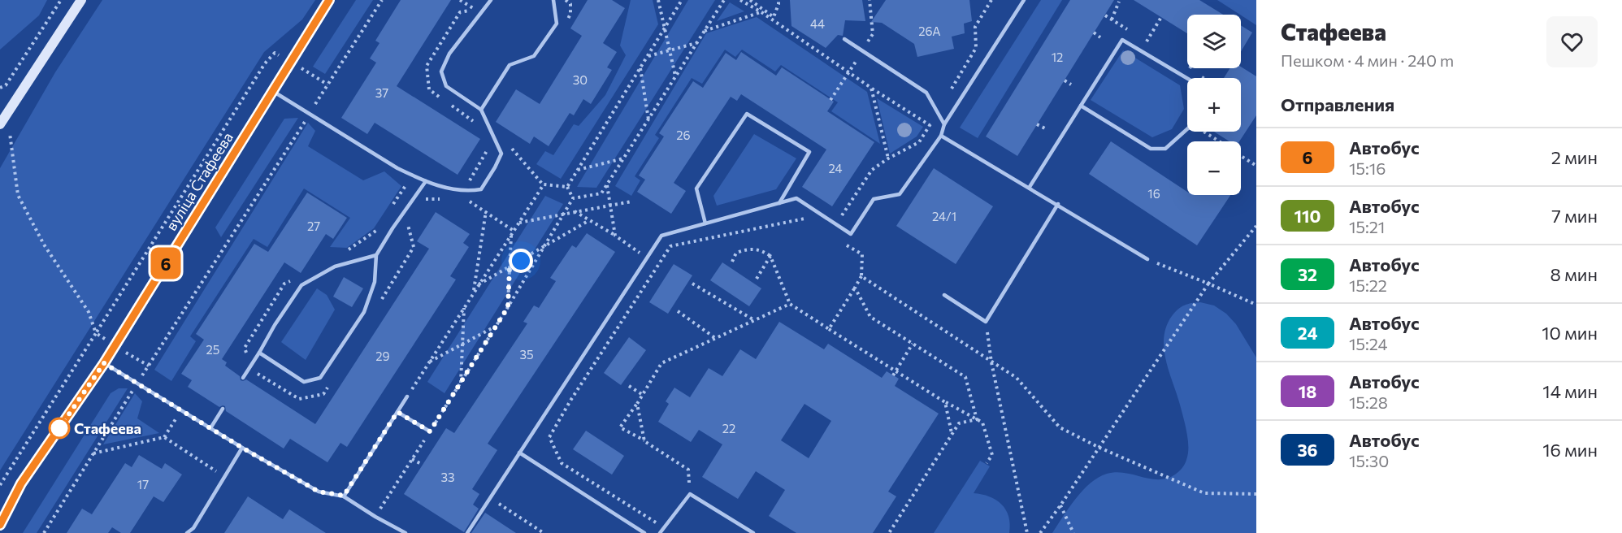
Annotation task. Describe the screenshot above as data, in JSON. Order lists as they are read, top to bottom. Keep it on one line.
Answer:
{"streets":{"street":["вуліца Стафеева"]},"places":["Стафеева"],"lines":["bus line 6"],"house_numbers":["44","26А","12","30","37","26","24","16","24/1","27","25","35","29","22","33","17"],"page":{"on_map":"6","heading":[["Стафеева","Пешком · 4 мин · 240 m"],"Отправления"],"map_buttons":["+","−"],"list":[{"mark":"6","name":"Автобус","note":"15:16","value":"2 мин"},{"mark":"110","name":"Автобус","note":"15:21","value":"7 мин"},{"mark":"32","name":"Автобус","note":"15:22","value":"8 мин"},{"mark":"24","name":"Автобус","note":"15:24","value":"10 мин"},{"mark":"18","name":"Автобус","note":"15:28","value":"14 мин"},{"mark":"36","name":"Автобус","note":"15:30","value":"16 мин"}]}}
